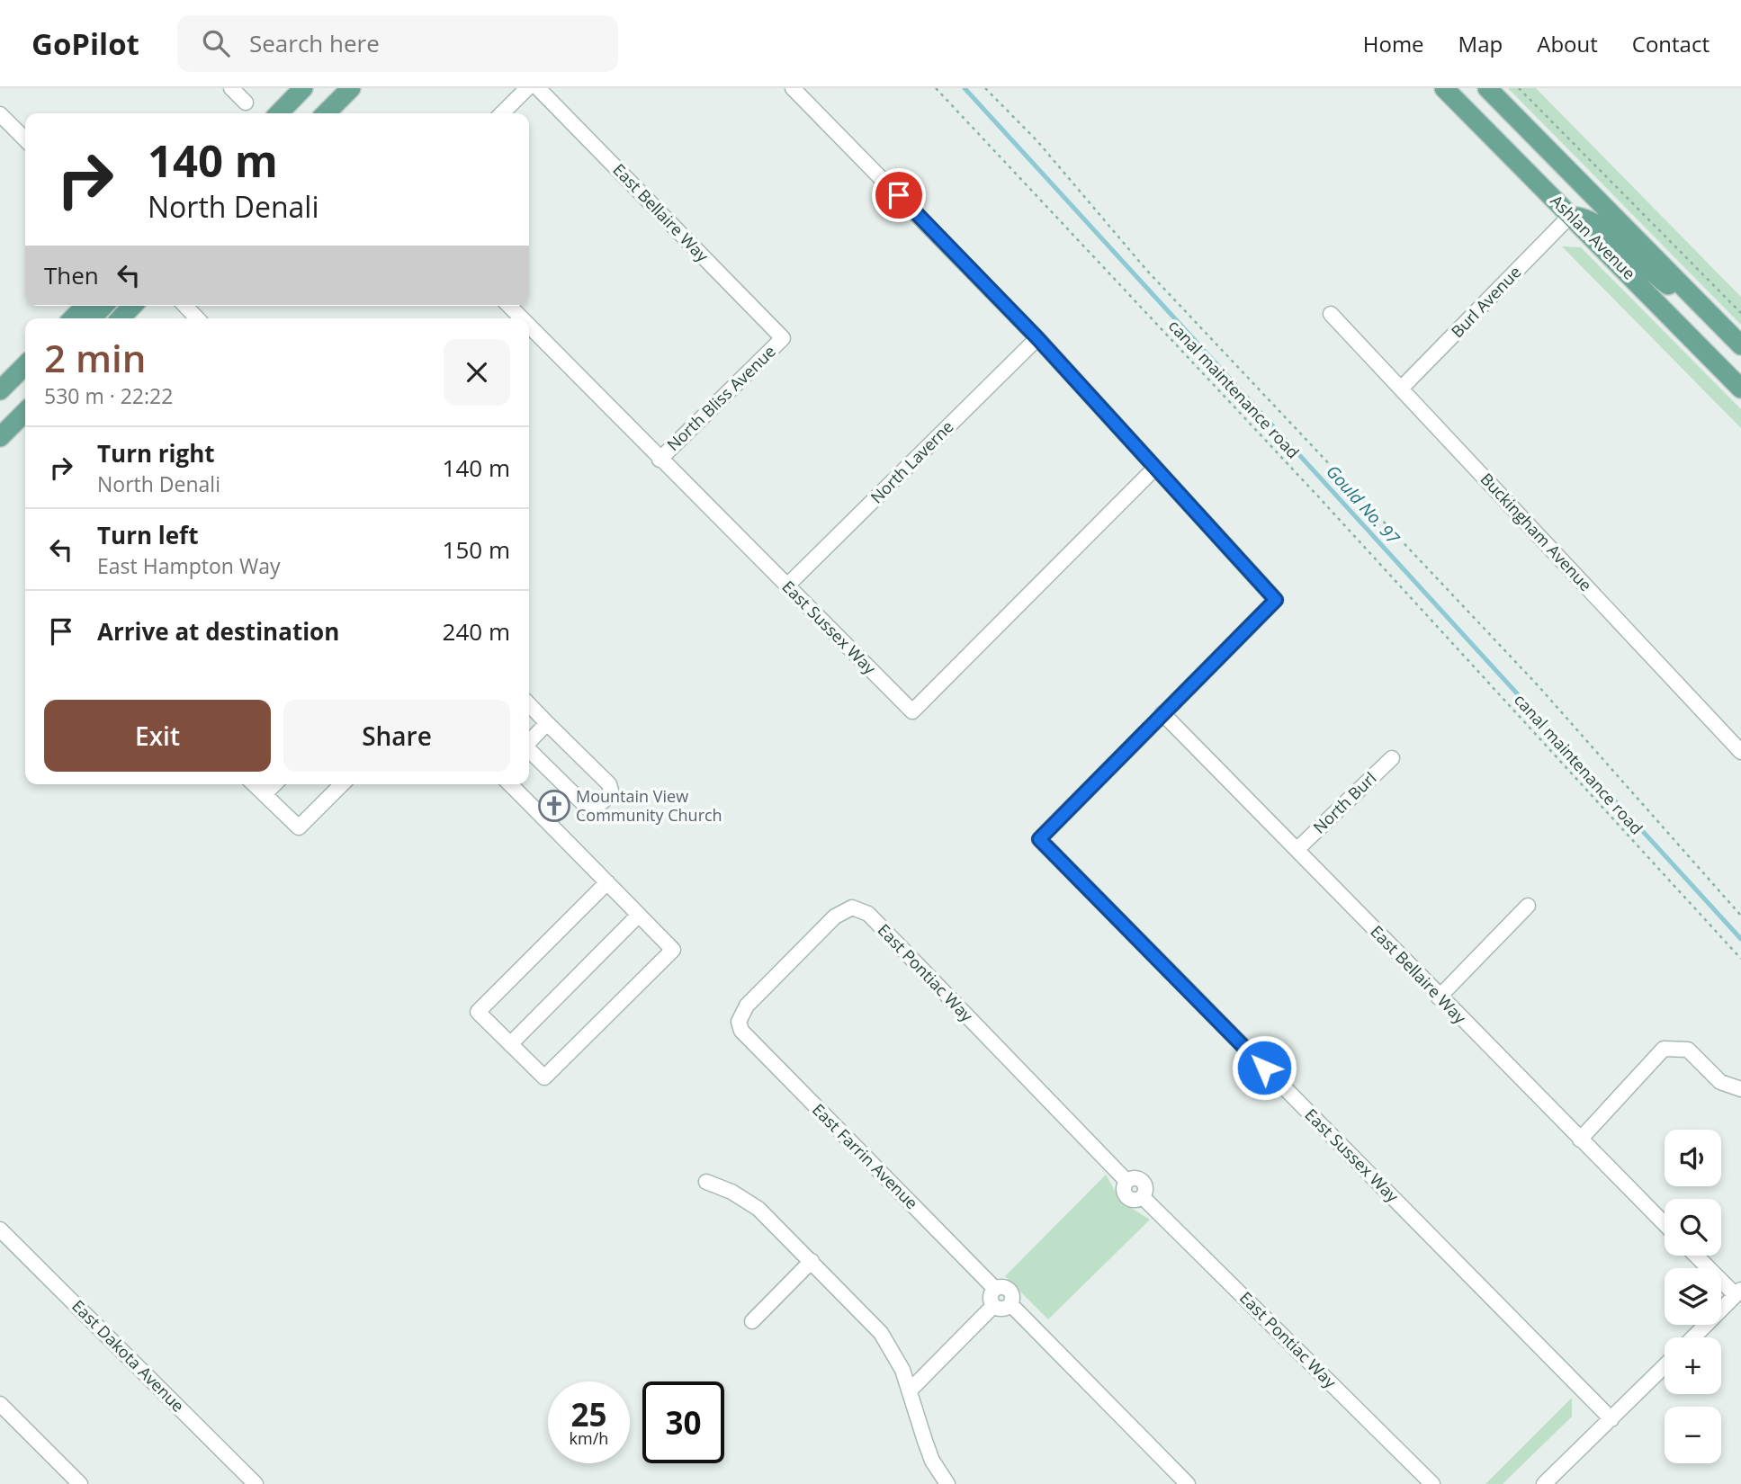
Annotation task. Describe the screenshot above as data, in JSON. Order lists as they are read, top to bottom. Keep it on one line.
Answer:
{"streets":{"main road":["Ashlan Avenue"],"street":["East Bellaire Way","Burl Avenue","North Bliss Avenue","North Laverne","Buckingham Avenue","East Sussex Way","North Burl","East Pontiac Way","East Farrin Avenue","East Dakota Avenue"],"path":["canal maintenance road"]},"crossings":[["East Bellaire Way","North Bliss Avenue"],["East Bellaire Way","East Sussex Way"],["East Bellaire Way","North Burl"],["Ashlan Avenue","Burl Avenue"],["Burl Avenue","Buckingham Avenue"],["North Bliss Avenue","East Sussex Way"],["North Laverne","East Sussex Way"],["East Pontiac Way","East Farrin Avenue"]],"water":["Gould No. 97"],"places":{"church":["Mountain View Community Church"]},"page":{"header":"GoPilot","search":"Search here","nav":["Home","Map","About","Contact"],"turn":["140 m","North Denali"],"then":"Then","heading":["2 min","530 m · 22:22"],"list":[{"name":"Turn right","note":"North Denali","value":"140 m"},{"name":"Turn left","note":"East Hampton Way","value":"150 m"},{"name":"Arrive at destination","value":"240 m"}],"buttons":["Exit","Share"],"map_buttons":["+","−"],"speed":"25 km/h","limit":"30"}}
